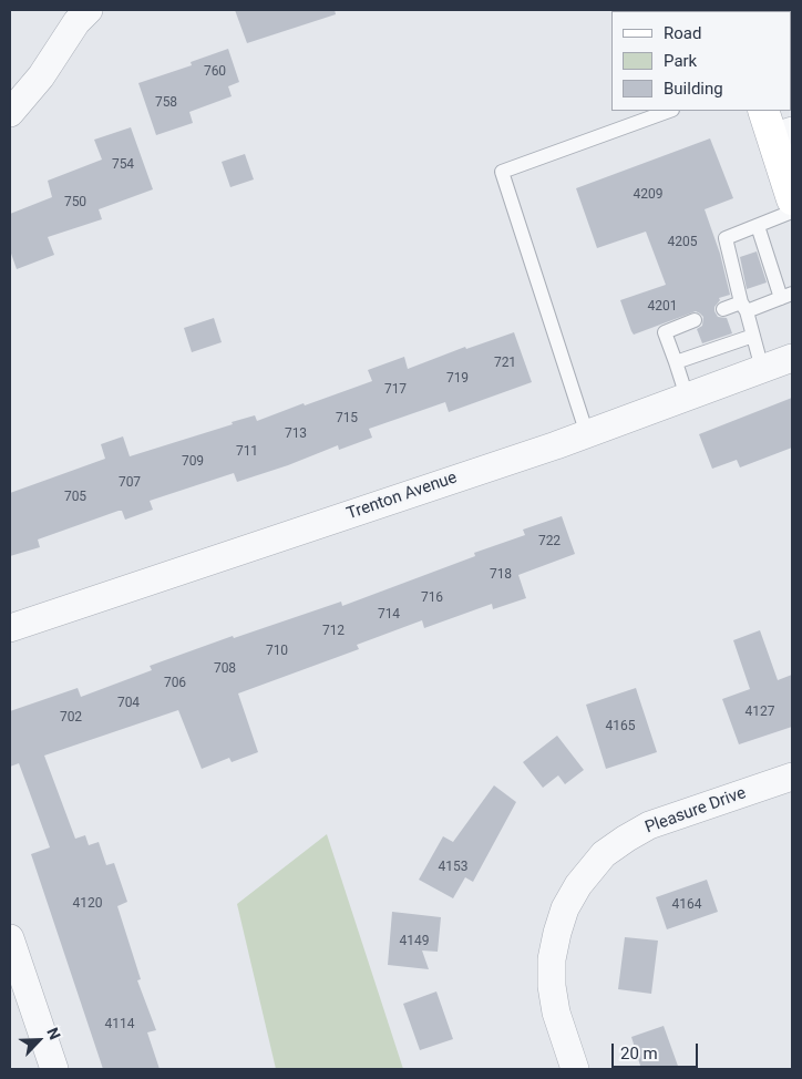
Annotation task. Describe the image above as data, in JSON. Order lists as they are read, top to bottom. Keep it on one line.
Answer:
{"streets":{"street":["Trenton Avenue","Pleasure Drive"]},"house_numbers":["760","758","754","4209","750","4205","4201","721","719","717","715","713","711","709","707","705","722","718","716","714","712","710","708","706","704","4127","702","4165","4153","4120","4164","4149","4114"],"legend":["Road","Park","Building"],"scale_bar":"20 m","north":"top right"}
